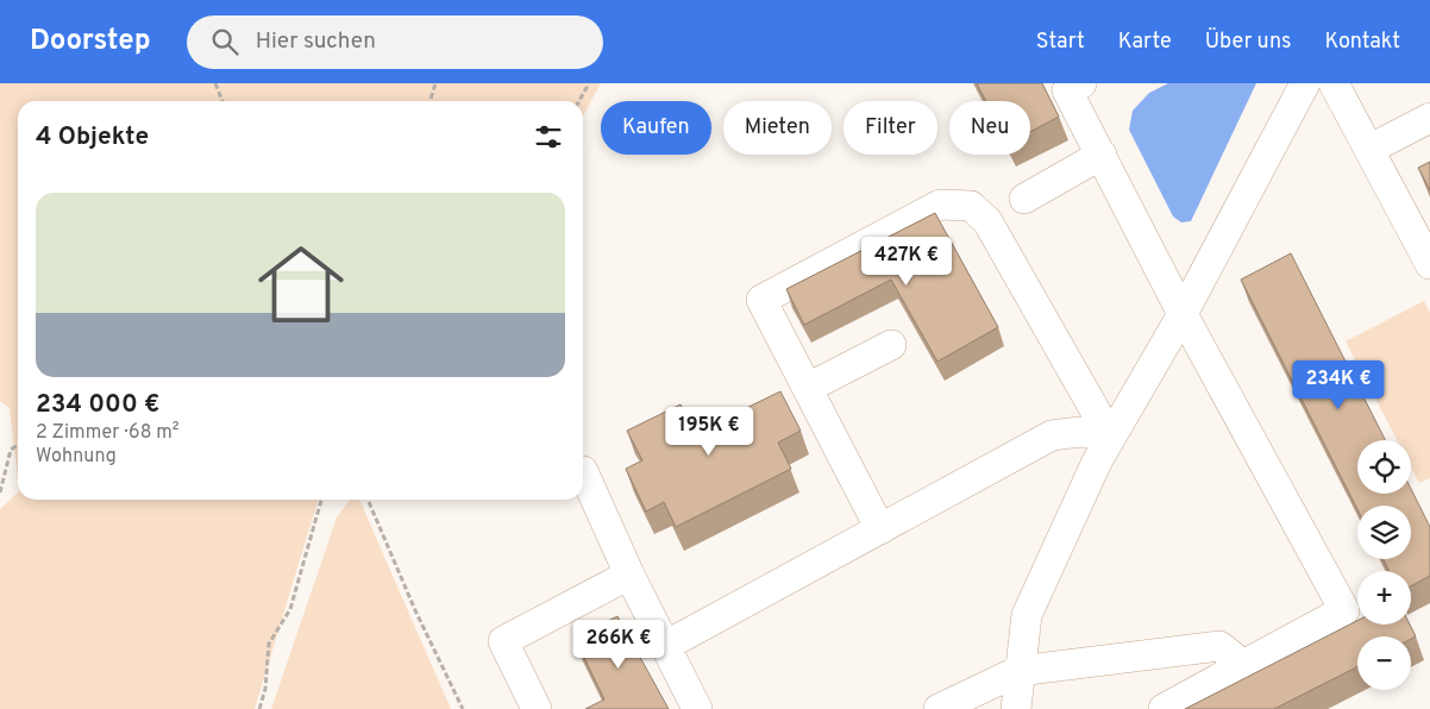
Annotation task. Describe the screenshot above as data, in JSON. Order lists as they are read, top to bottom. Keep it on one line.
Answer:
{"page":{"header":"Doorstep","search":"Hier suchen","nav":["Start","Karte","Über uns","Kontakt"],"chip":["Kaufen","Mieten","Filter","Neu"],"heading":"4 Objekte","list":[{"name":"234 000 €","note":"2 Zimmer · 68 m² · Wohnung"}],"price":["427K €","234K €","195K €","266K €"],"map_buttons":["+","−"]}}
